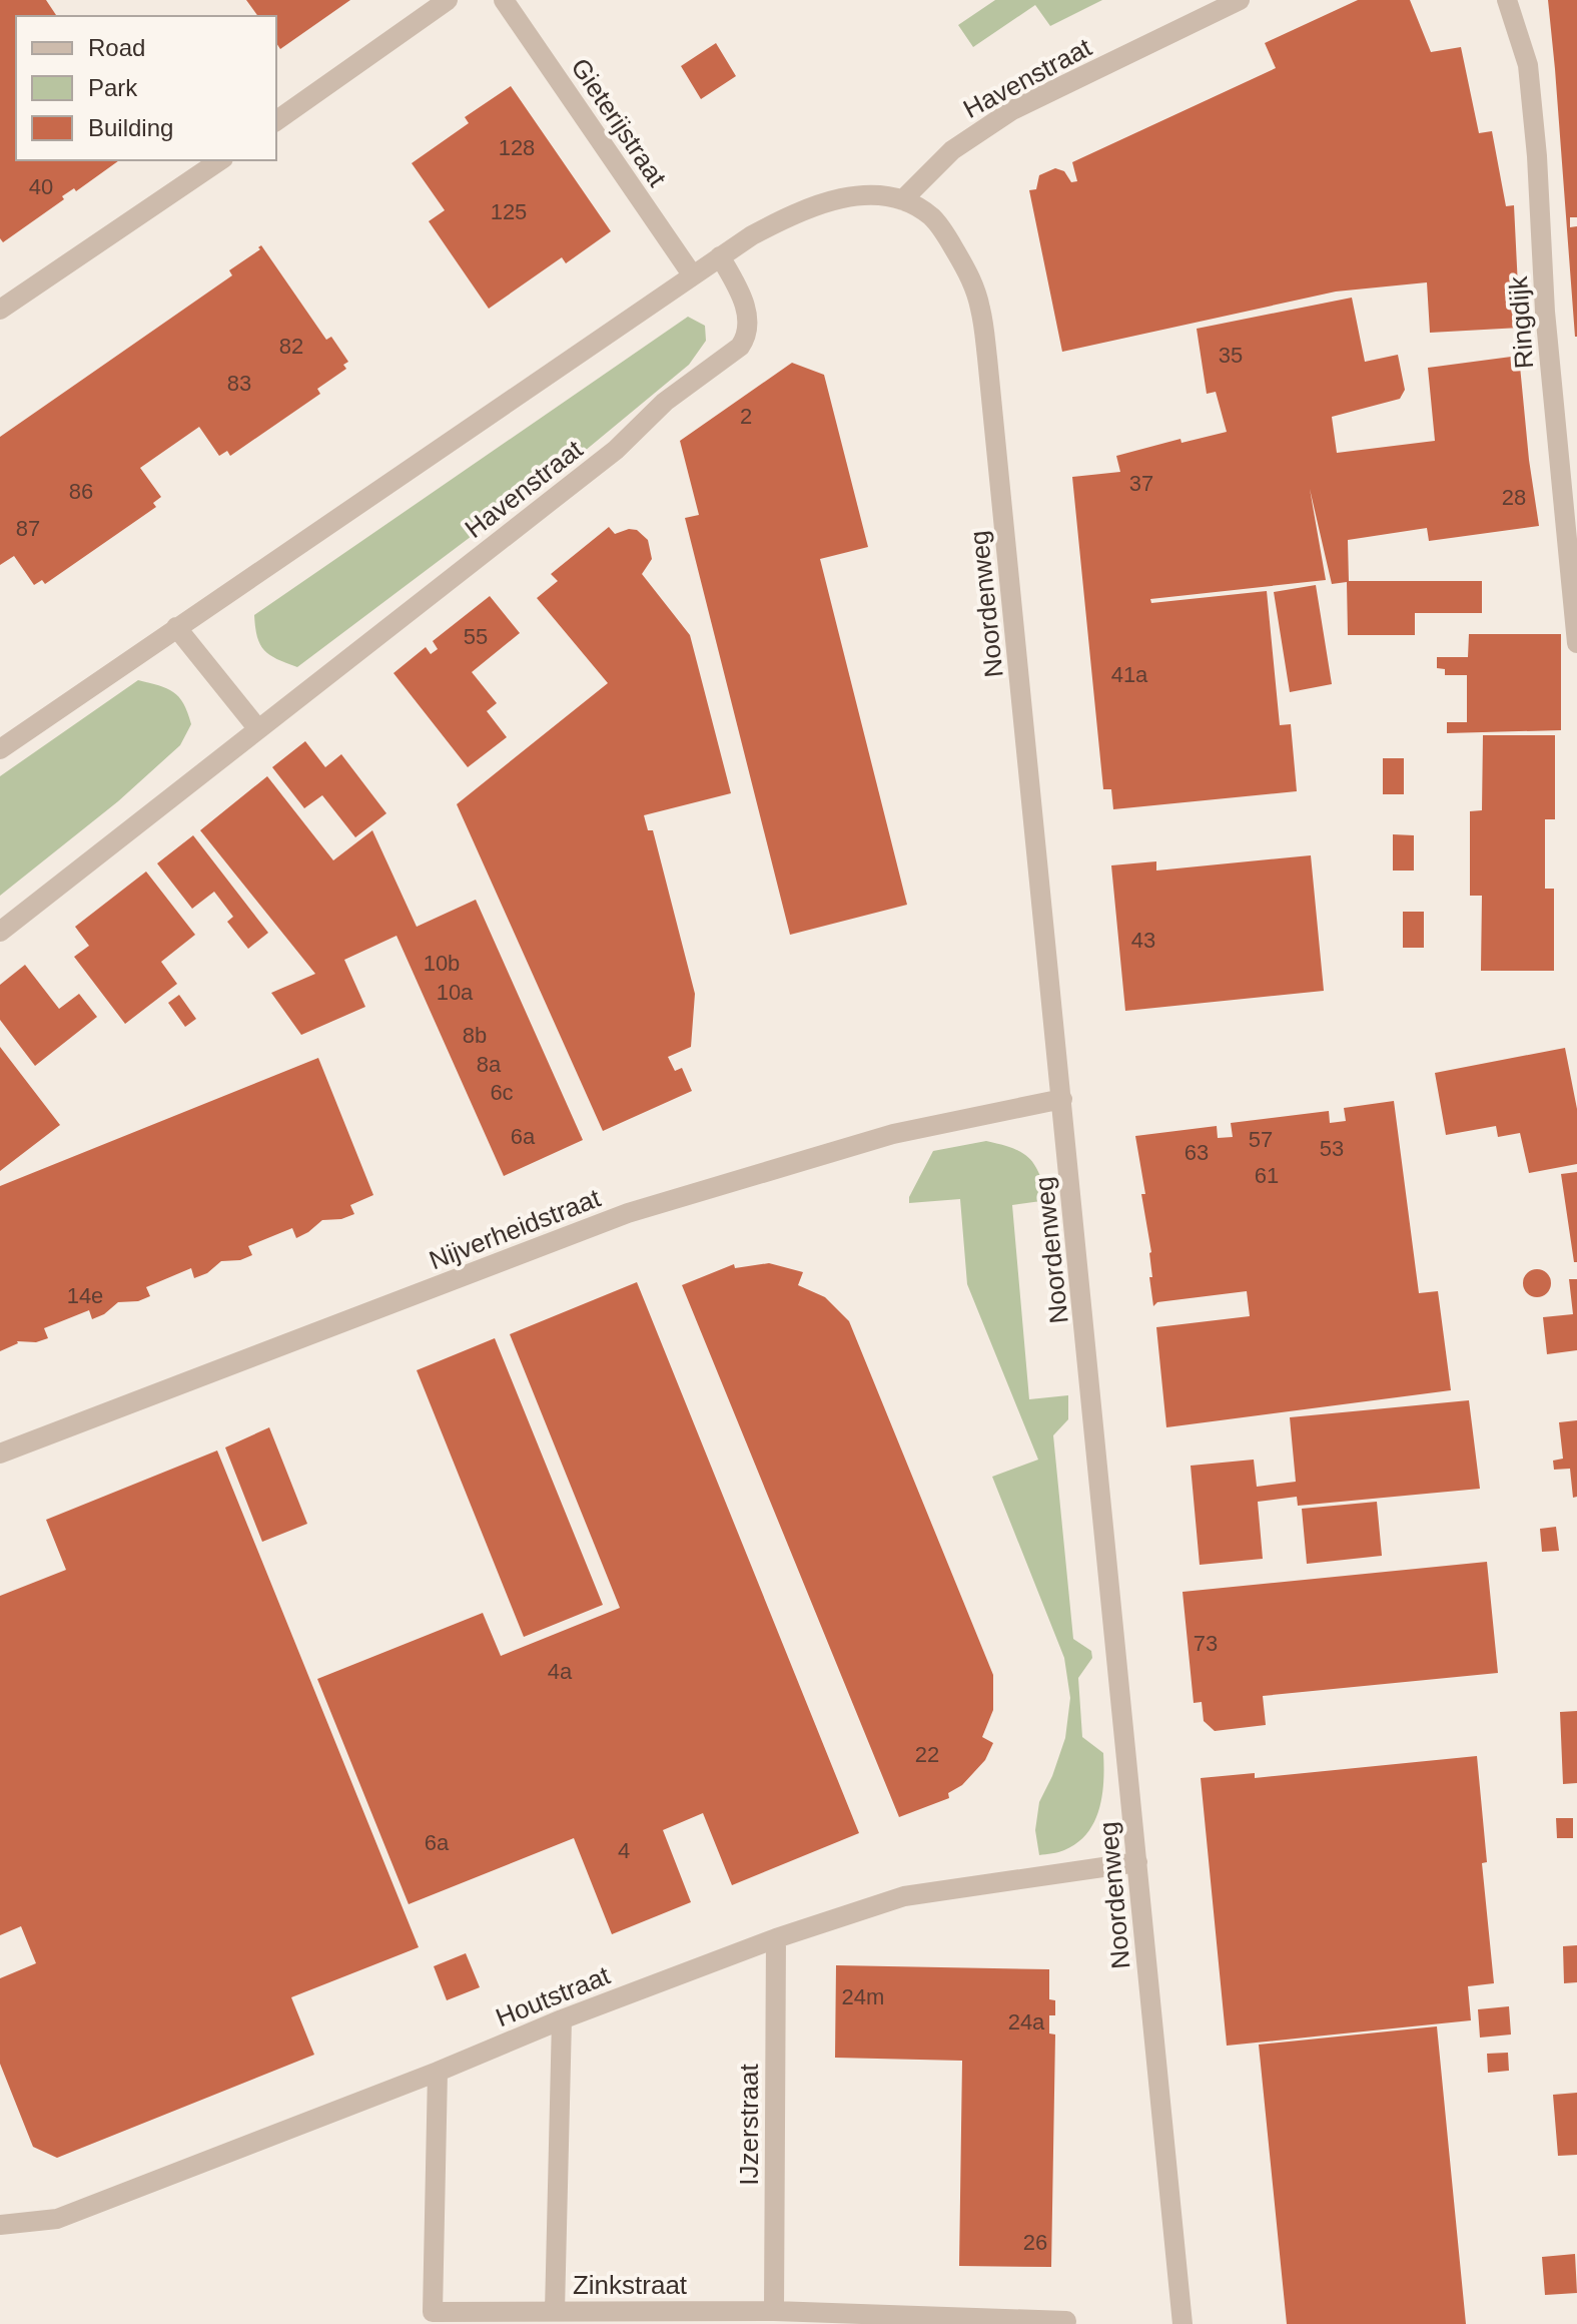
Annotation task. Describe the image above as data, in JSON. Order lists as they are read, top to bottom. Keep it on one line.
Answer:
{"streets":{"street":["Havenstraat","Gieterijstraat","Ringdijk","Noordenweg","Nijverheidstraat","Houtstraat","IJzerstraat","Zinkstraat"]},"crossings":[["Havenstraat","Noordenweg"],["Noordenweg","Nijverheidstraat"],["Noordenweg","Houtstraat"],["Houtstraat","IJzerstraat"],["Houtstraat","Zinkstraat"],["IJzerstraat","Zinkstraat"]],"house_numbers":["128","40","125","82","35","83","2","37","86","28","87","55","41a","43","10b","10a","8b","8a","6c","6a","57","53","63","61","14e","73","4a","22","6a","4","24m","24a","26"],"legend":["Road","Park","Building"]}
